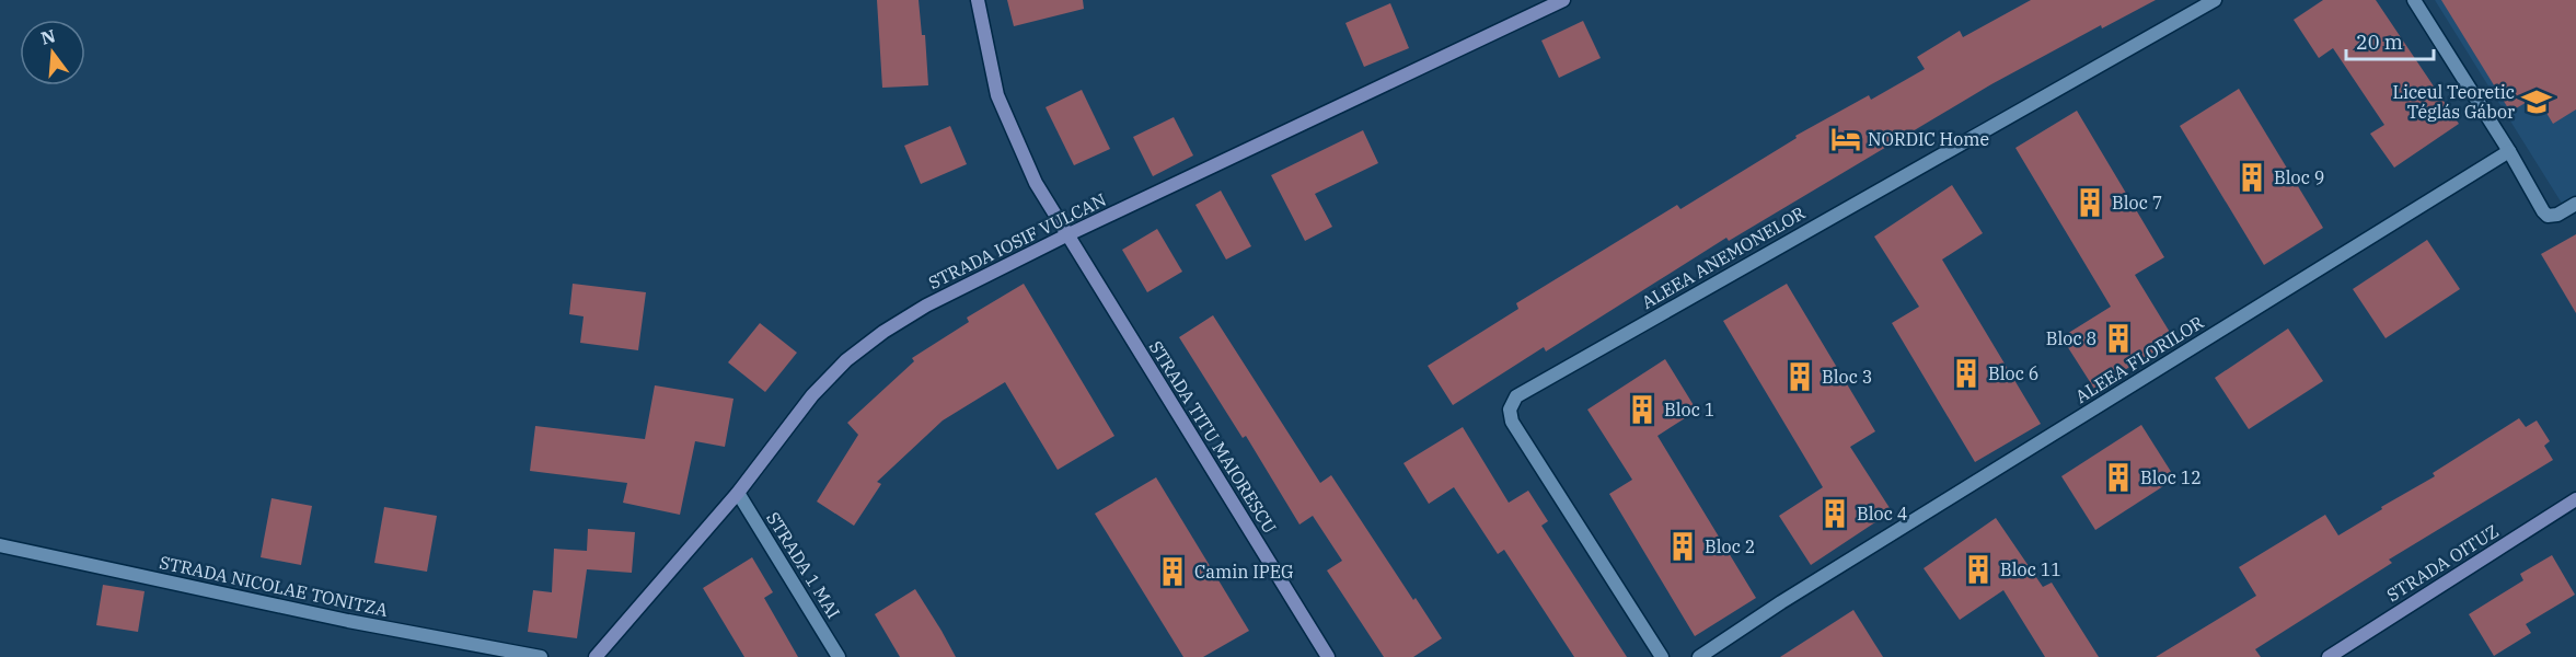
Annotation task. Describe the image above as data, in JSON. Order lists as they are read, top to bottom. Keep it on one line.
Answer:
{"streets":{"main road":["STRADA IOSIF VULCAN","STRADA TITU MAIORESCU","STRADA OITUZ"],"street":["ALEEA ANEMONELOR","ALEEA FLORILOR","STRADA 1 MAI","STRADA NICOLAE TONITZA"]},"crossings":[["STRADA IOSIF VULCAN","STRADA TITU MAIORESCU"],["STRADA IOSIF VULCAN","STRADA 1 MAI"]],"places":{"school or university":["Liceul Teoretic Téglás Gábor"],"hotel":["NORDIC Home"],"building":["Bloc 9","Bloc 7","Bloc 8","Bloc 6","Bloc 3","Bloc 1","Bloc 12","Bloc 4","Bloc 2","Bloc 11","Camin IPEG"]},"scale_bar":"20 m","north":"top"}
